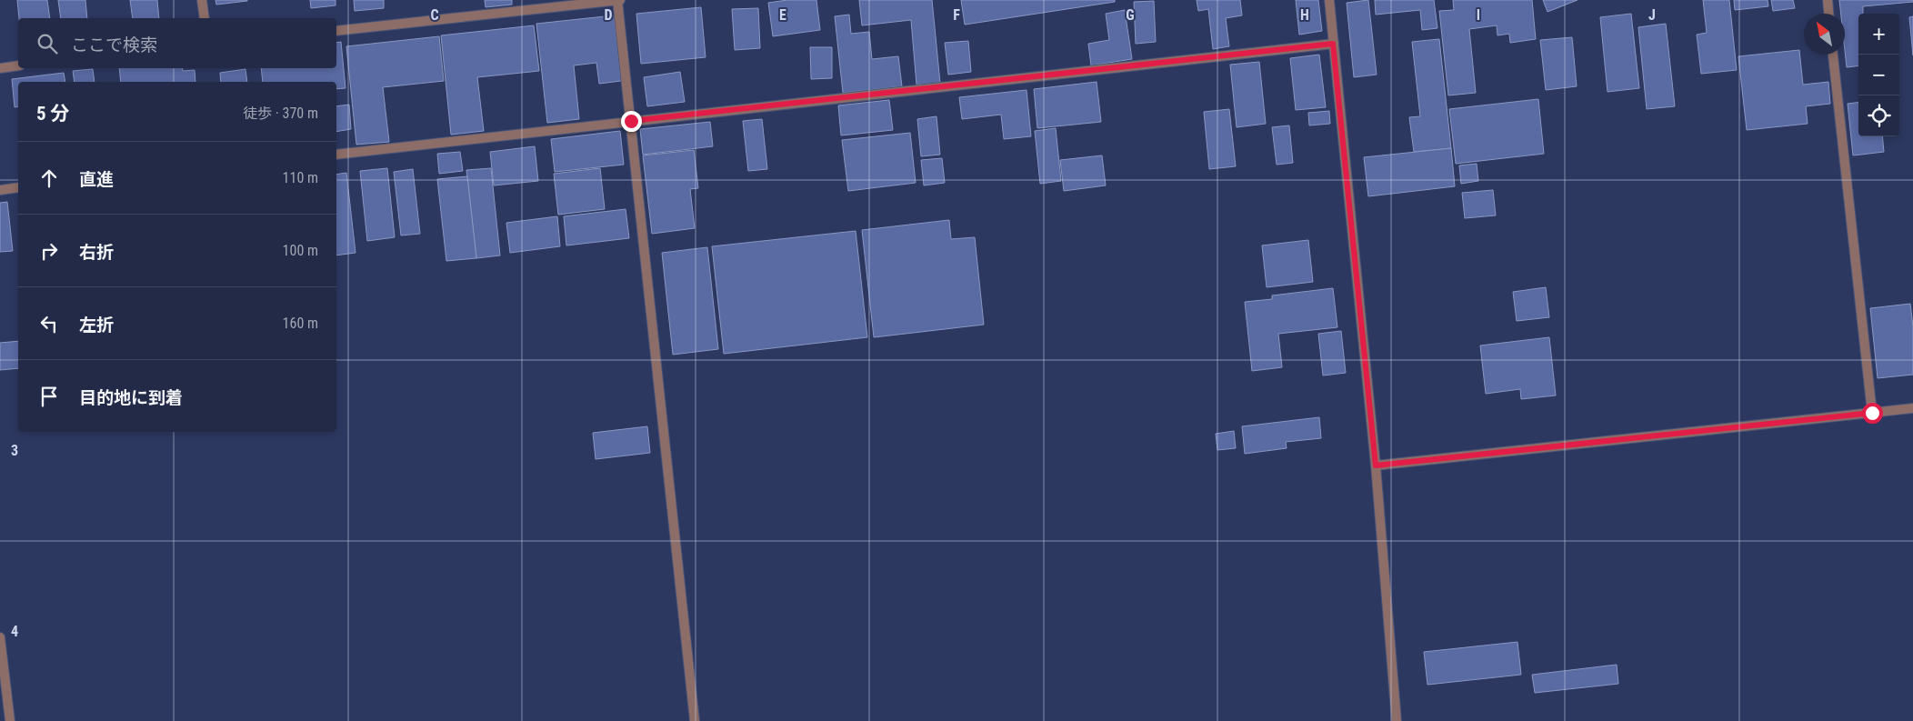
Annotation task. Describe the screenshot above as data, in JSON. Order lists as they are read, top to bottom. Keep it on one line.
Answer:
{"north":"top left","page":{"map_buttons":["+","−"],"search":"ここで検索","heading":["5 分","徒歩 · 370 m"],"list":[["直進","110 m"],["右折","100 m"],["左折","160 m"],"目的地に到着"]},"grid":{"columns":["C","D","E","F","G","H","I","J"],"rows":["3","4"]}}
